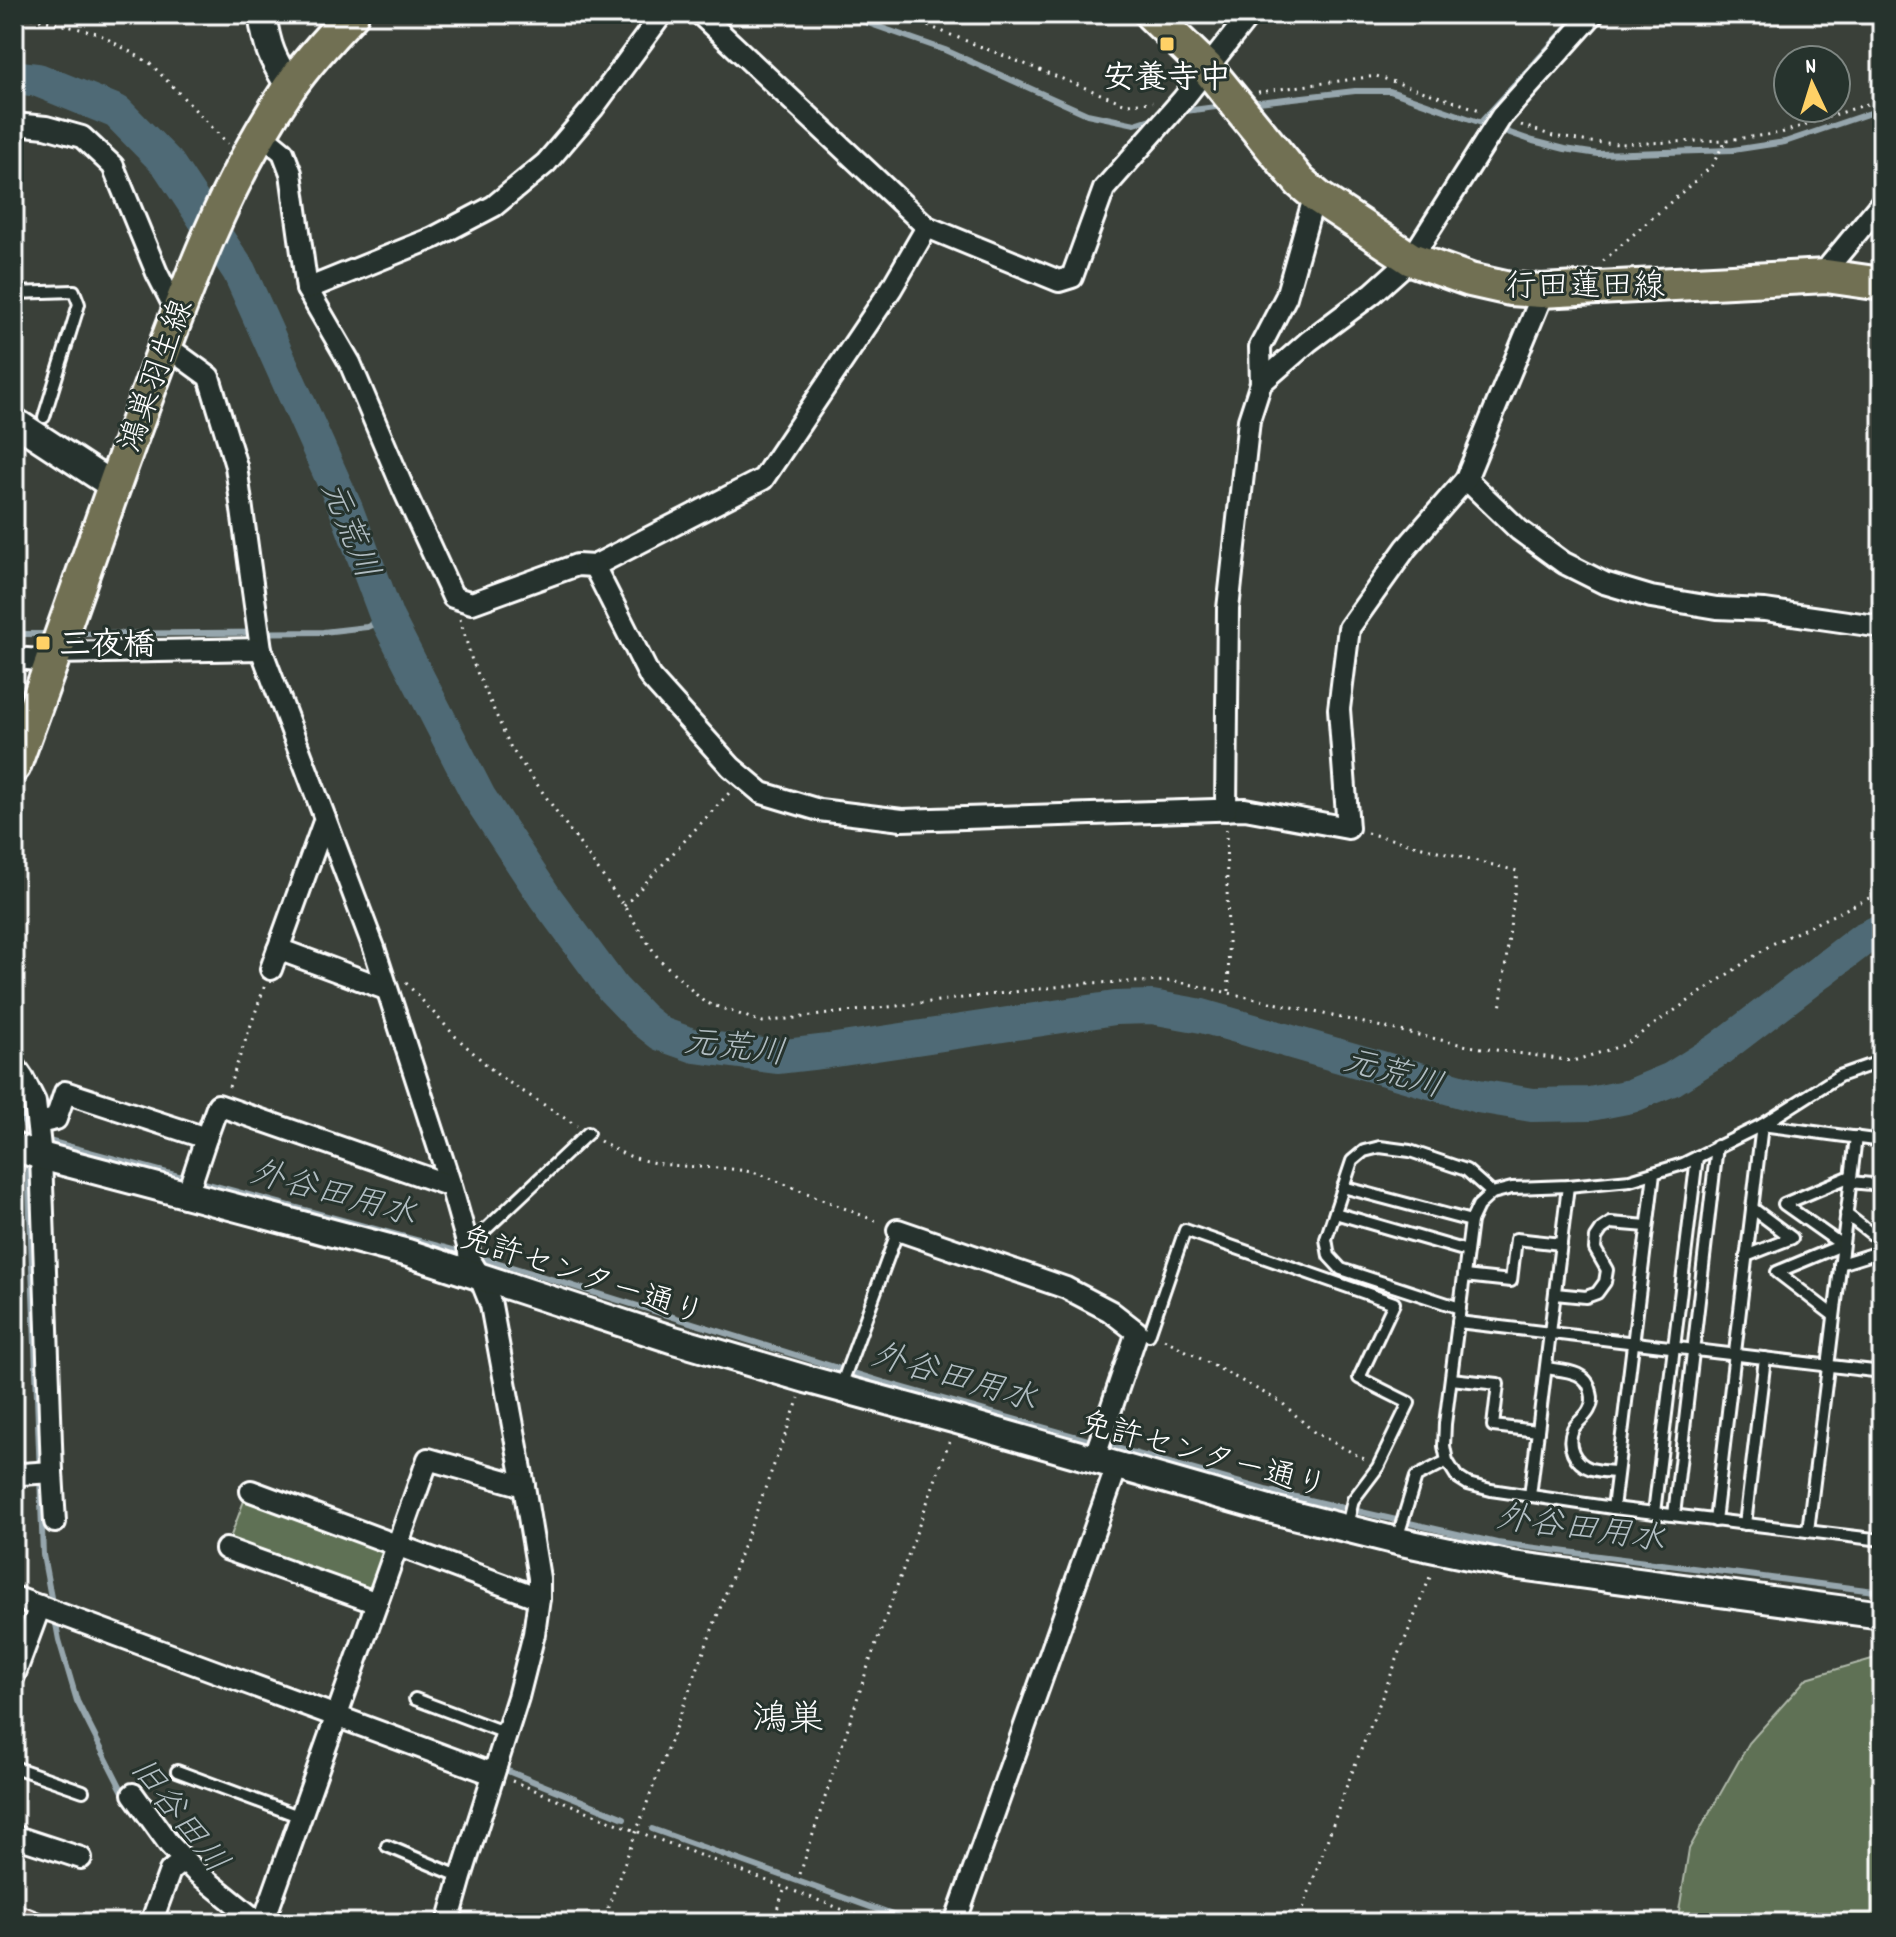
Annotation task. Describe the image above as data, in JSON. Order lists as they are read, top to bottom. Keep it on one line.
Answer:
{"streets":{"main road":["行田蓮田線","鴻巣羽生線"],"street":["免許センター通り"]},"districts":["鴻巣"],"water":["元荒川","外谷田用水","旧谷田川"],"places":{"transit":["安養寺中","三夜橋"]},"north":"top"}
